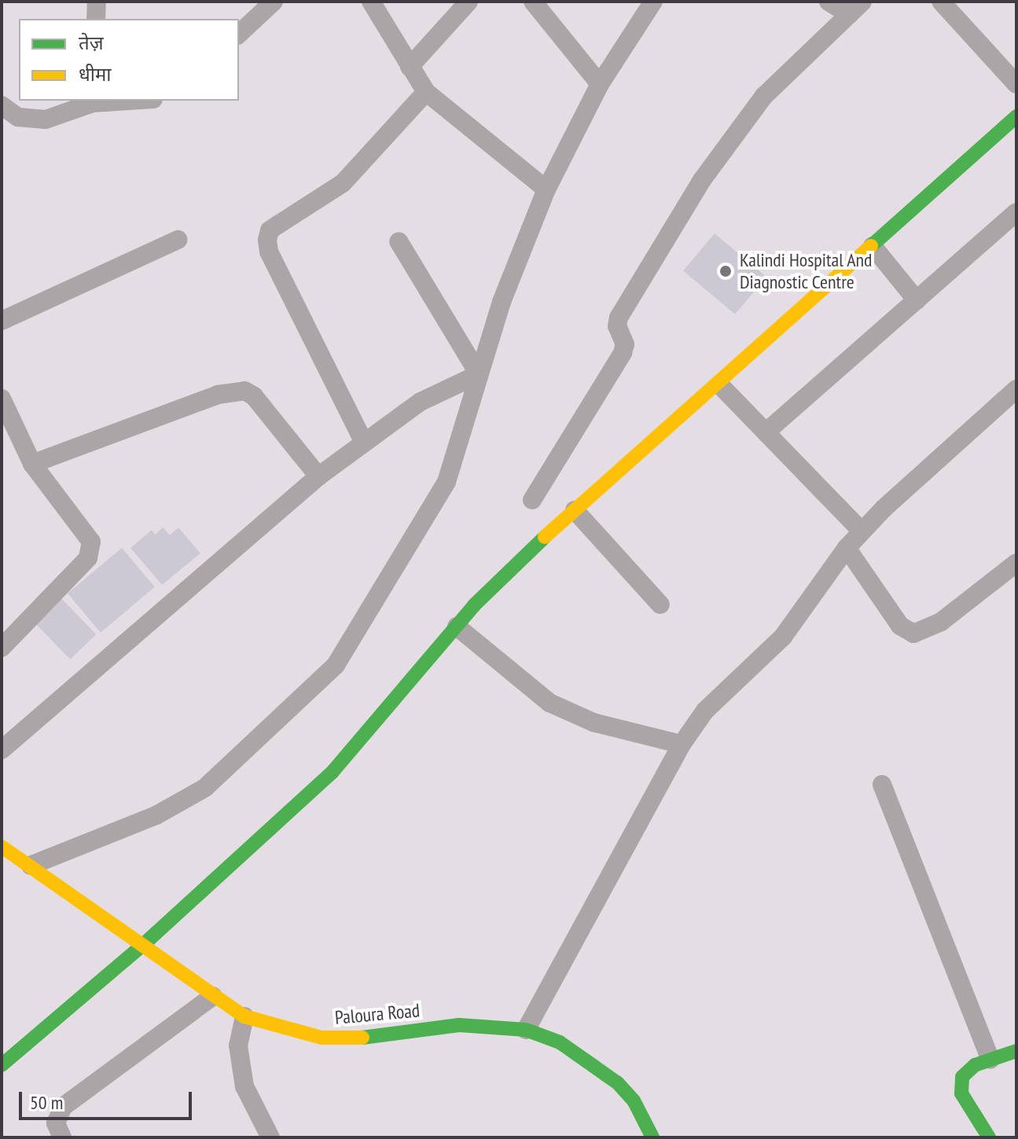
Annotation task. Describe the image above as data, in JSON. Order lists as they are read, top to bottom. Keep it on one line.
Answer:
{"streets":{"street":["Paloura Road"]},"places":["Kalindi Hospital And Diagnostic Centre"],"legend":["तेज़","धीमा"],"scale_bar":"50 m"}
